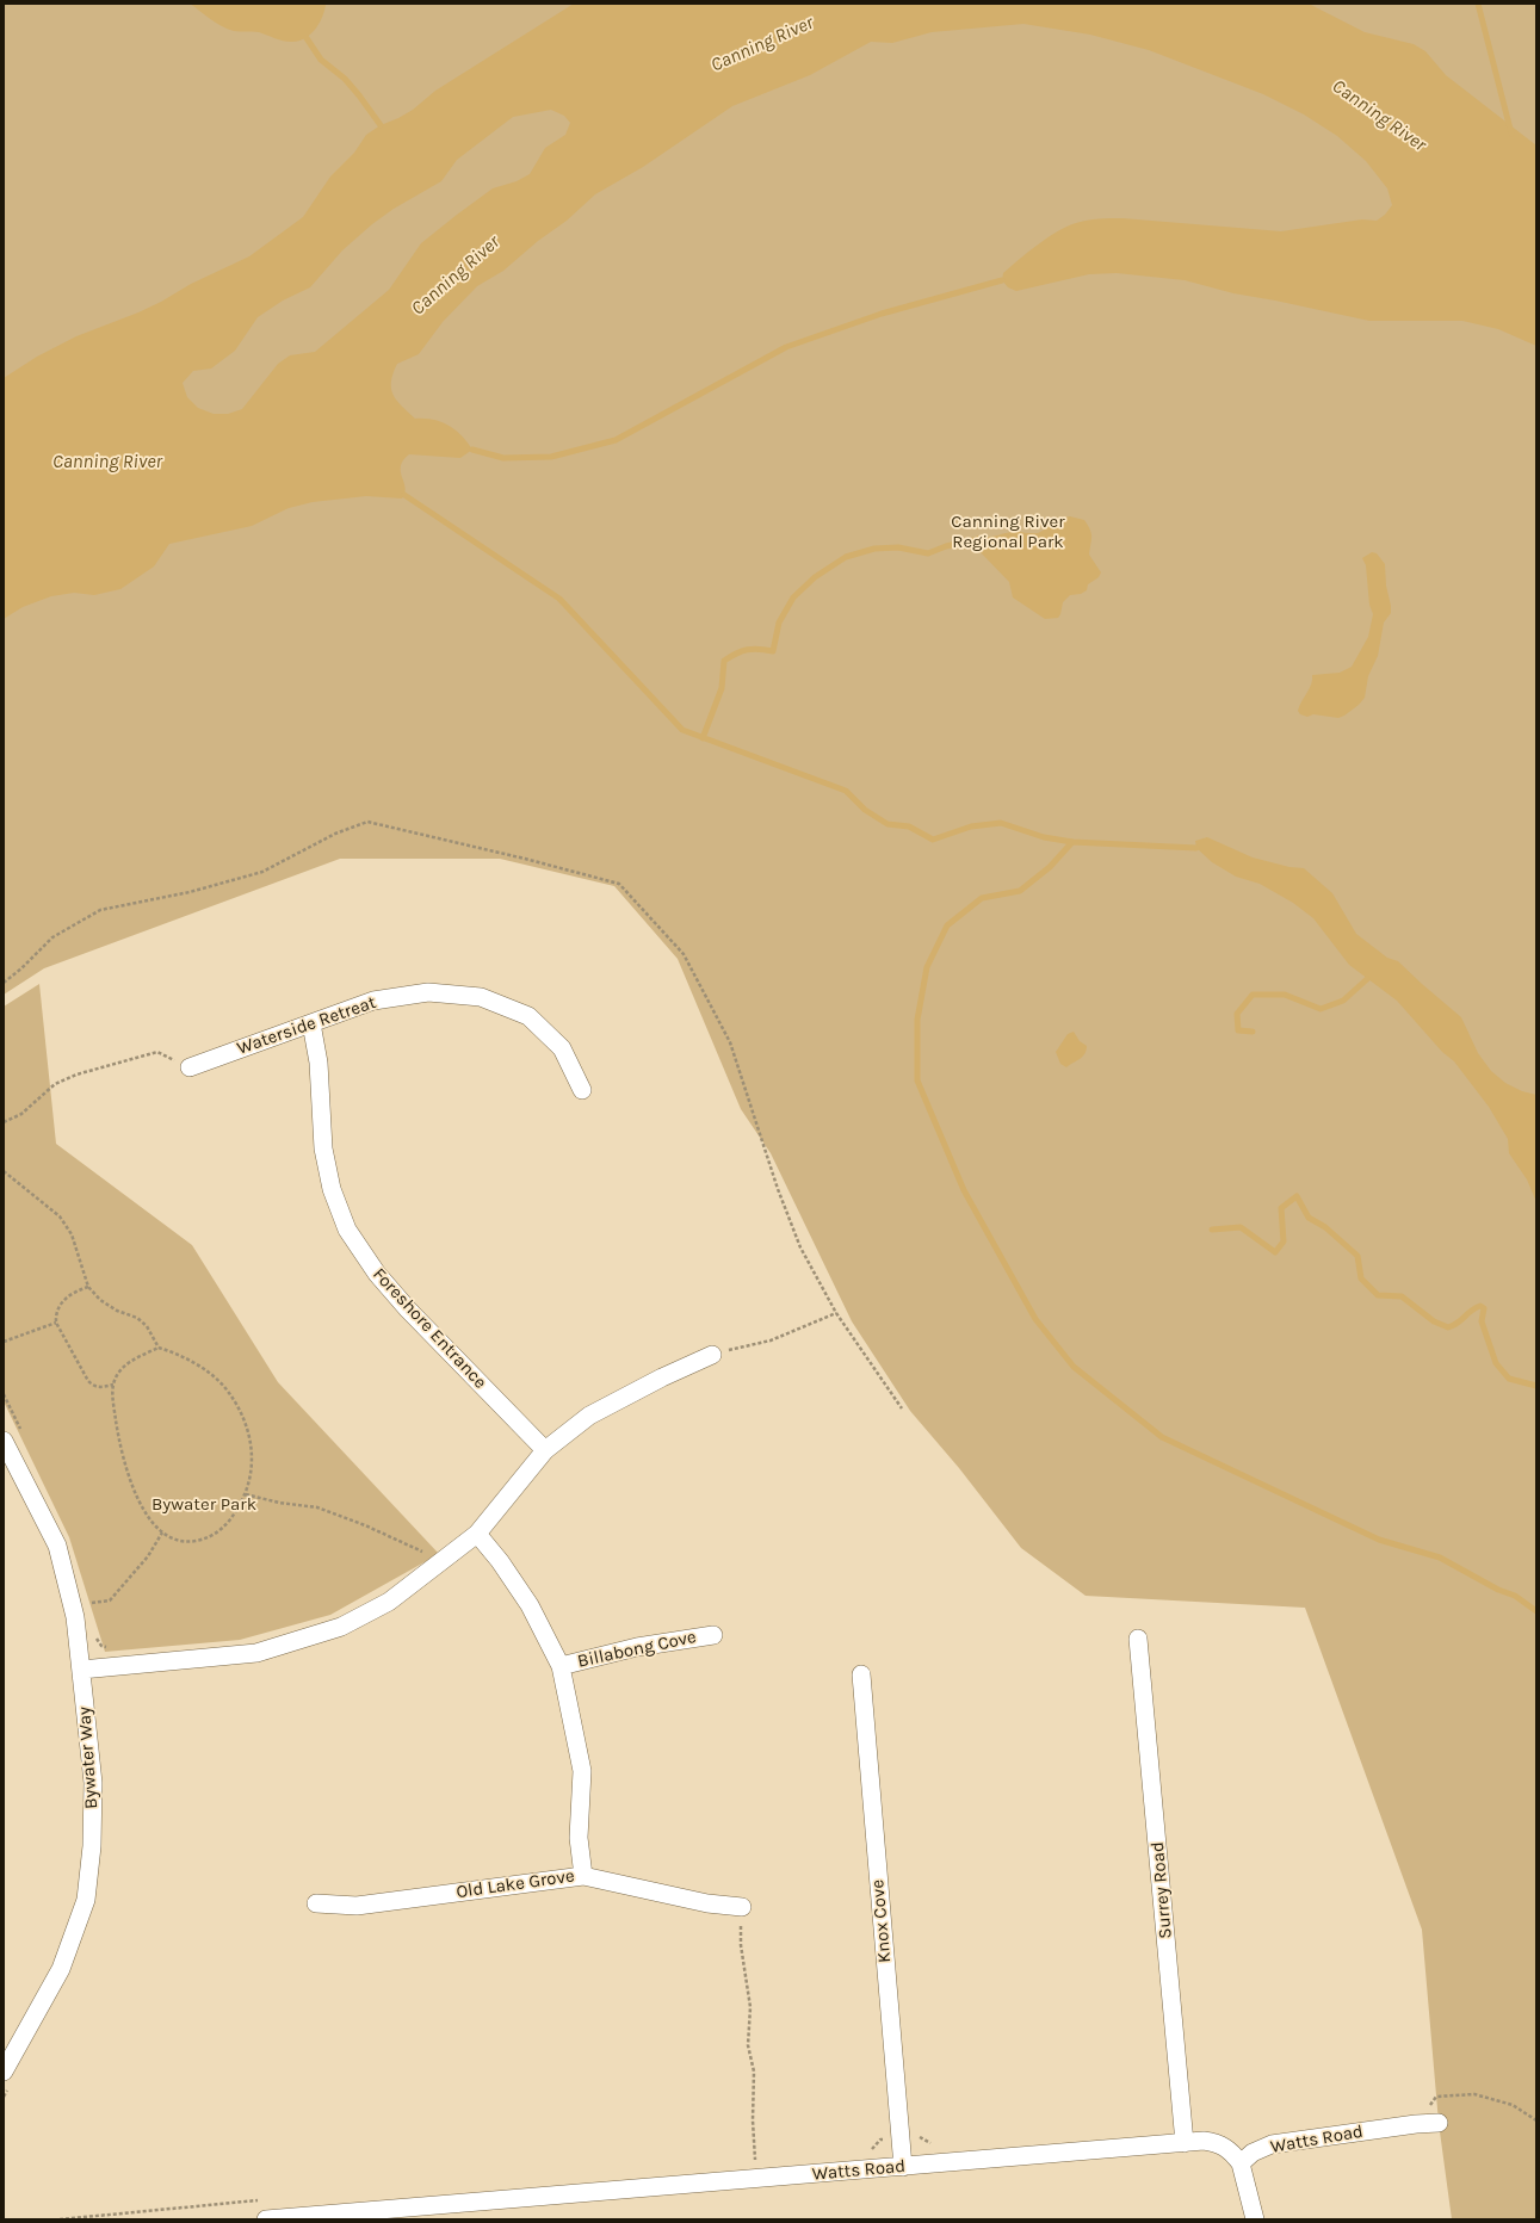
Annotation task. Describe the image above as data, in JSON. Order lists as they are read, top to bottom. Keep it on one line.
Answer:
{"streets":{"street":["Waterside Retreat","Foreshore Entrance","Billabong Cove","Bywater Way","Old Lake Grove","Surrey Road","Knox Cove","Watts Road"]},"crossings":[["Waterside Retreat","Foreshore Entrance"],["Surrey Road","Watts Road"],["Knox Cove","Watts Road"]],"water":["Canning River"],"parks":["Canning River Regional Park","Bywater Park"]}
